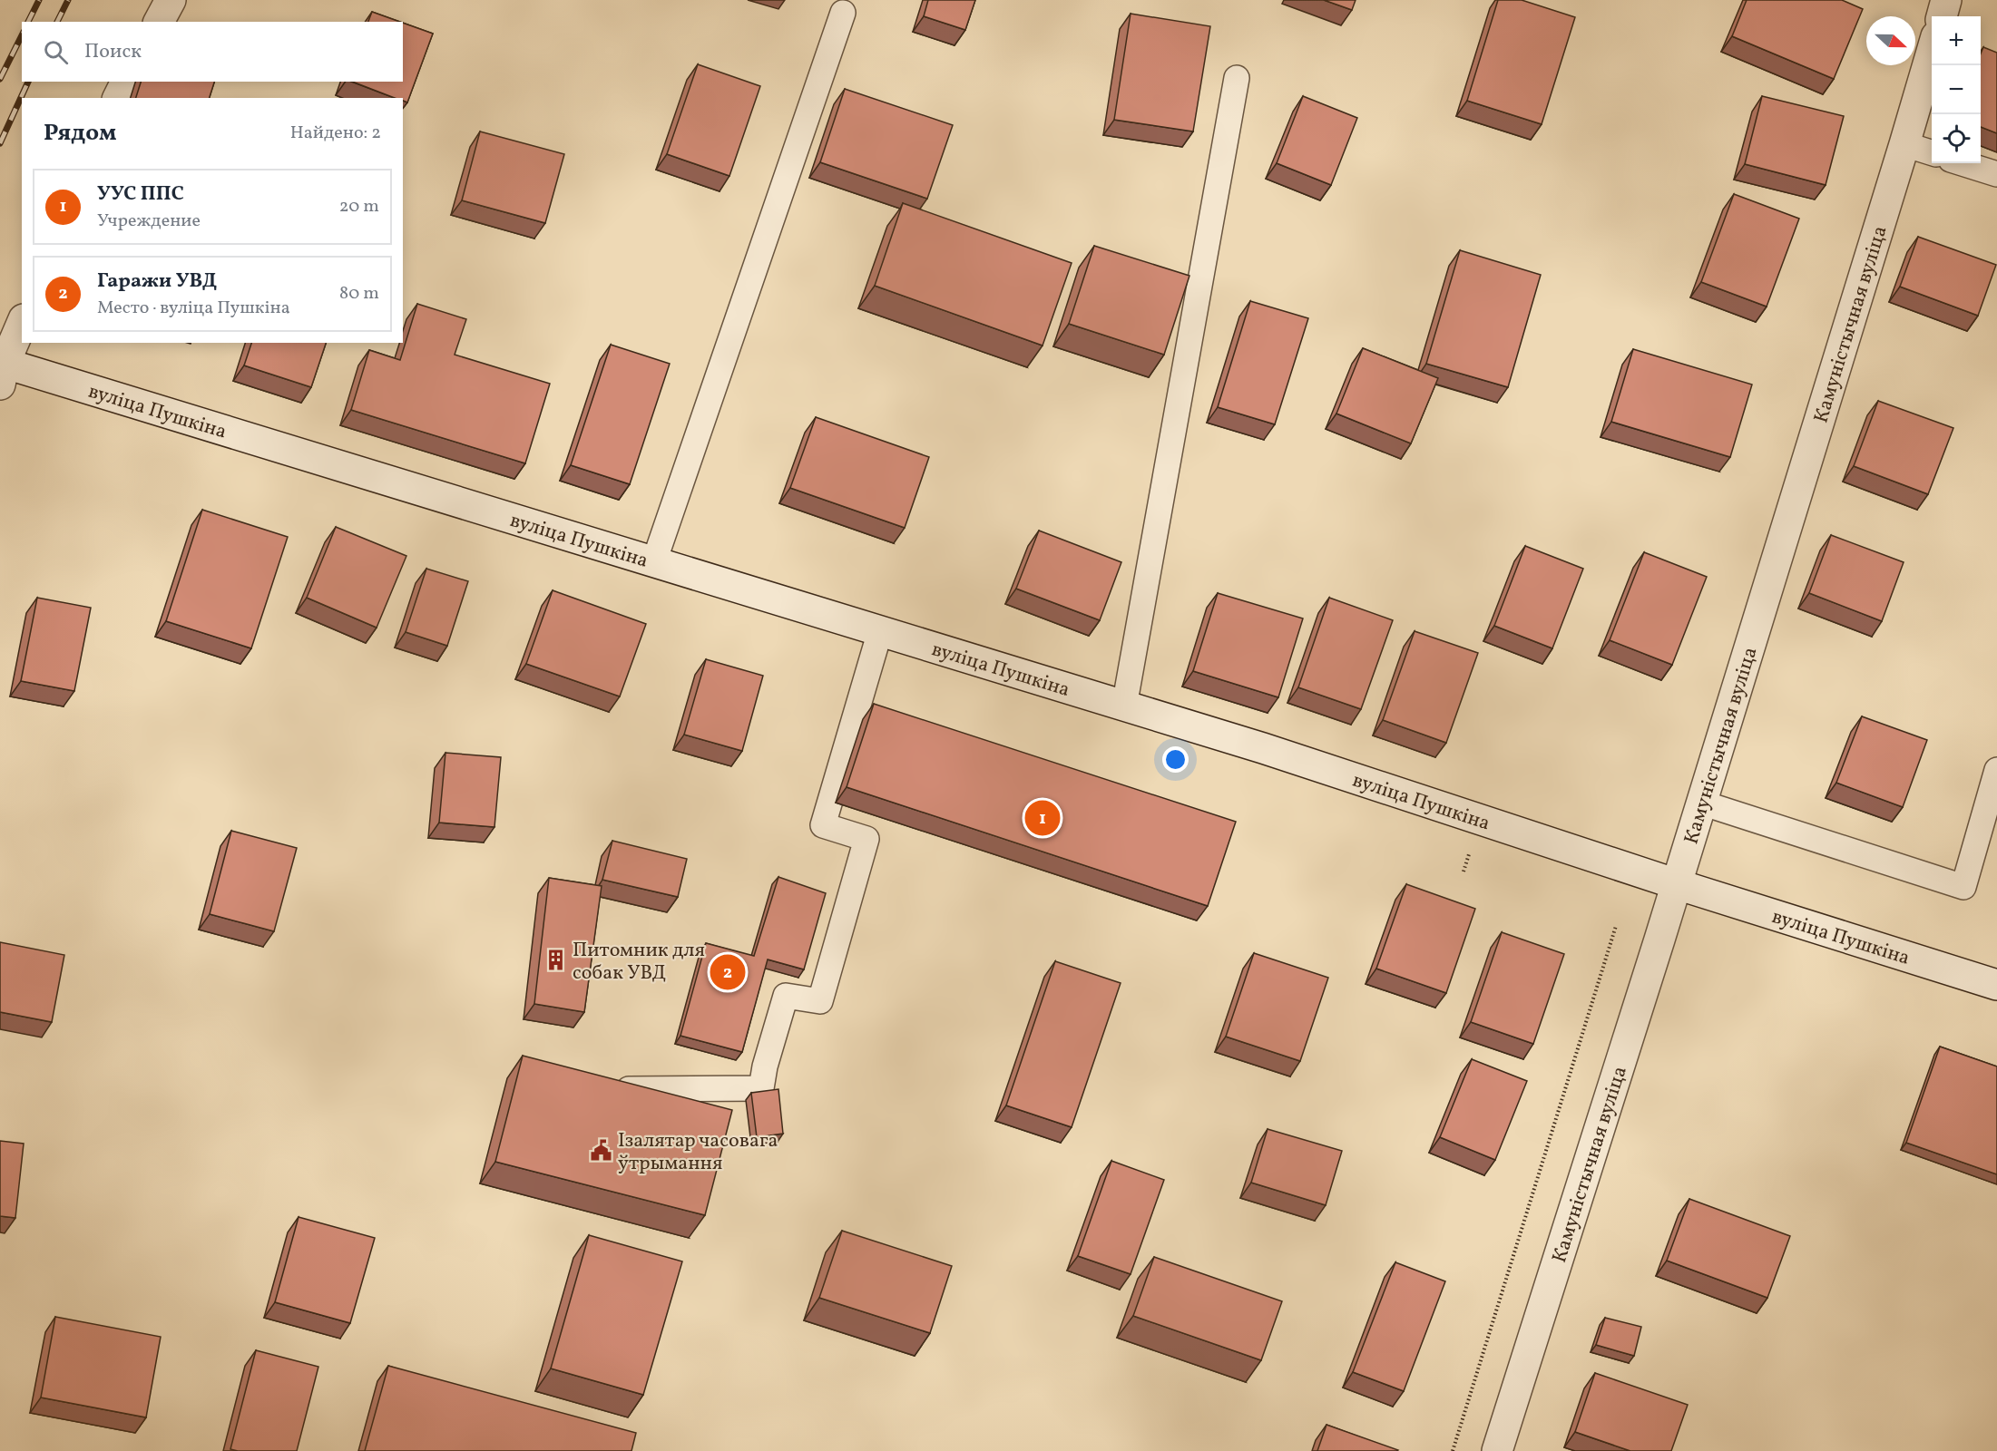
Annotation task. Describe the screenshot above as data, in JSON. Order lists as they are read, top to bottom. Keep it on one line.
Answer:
{"streets":{"main road":["Камуністычная вуліца","вуліца Пушкіна"]},"crossings":[["Камуністычная вуліца","вуліца Пушкіна"]],"places":{"building":["Питомник для собак УВД"],"public building":["Ізалятар часовага ўтрымання"]},"north":"right","page":{"map_buttons":["+","−"],"search":"Поиск","heading":["Рядом","Найдено: 2"],"list":[{"mark":"1","name":"УУС ППС","note":"Учреждение","value":"20 m"},{"mark":"2","name":"Гаражи УВД","note":"Место · вуліца Пушкіна","value":"80 m"}],"pins":["1","2"]}}
